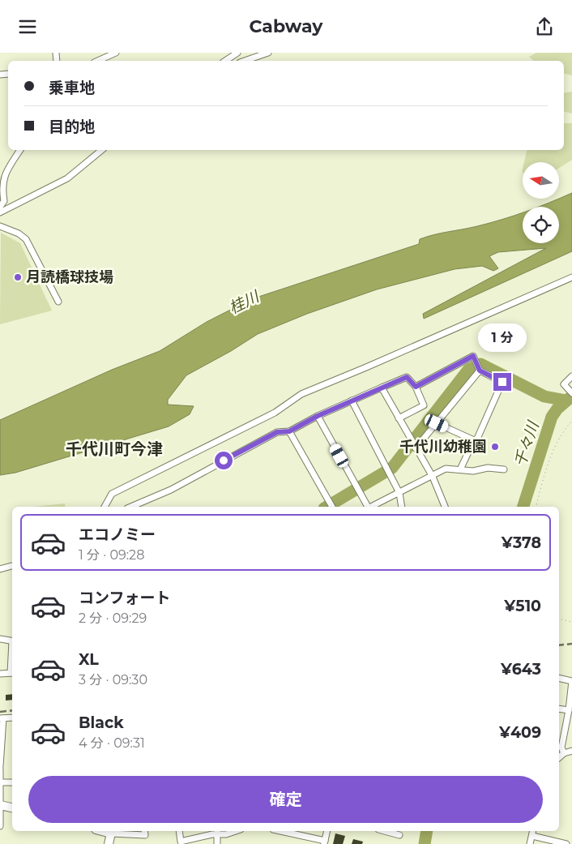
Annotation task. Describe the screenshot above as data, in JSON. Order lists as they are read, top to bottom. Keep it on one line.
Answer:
{"districts":["千代川町今津"],"water":["桂川","千々川"],"places":["月読橋球技場","千代川幼稚園"],"north":"left","page":{"header":"Cabway","banner":["乗車地","目的地"],"bubble":"1 分","list":[{"name":"エコノミー","note":"1 分 · 09:28","value":"¥378"},{"name":"コンフォート","note":"2 分 · 09:29","value":"¥510"},{"name":"XL","note":"3 分 · 09:30","value":"¥643"},{"name":"Black","note":"4 分 · 09:31","value":"¥409"}],"buttons":"確定"}}
